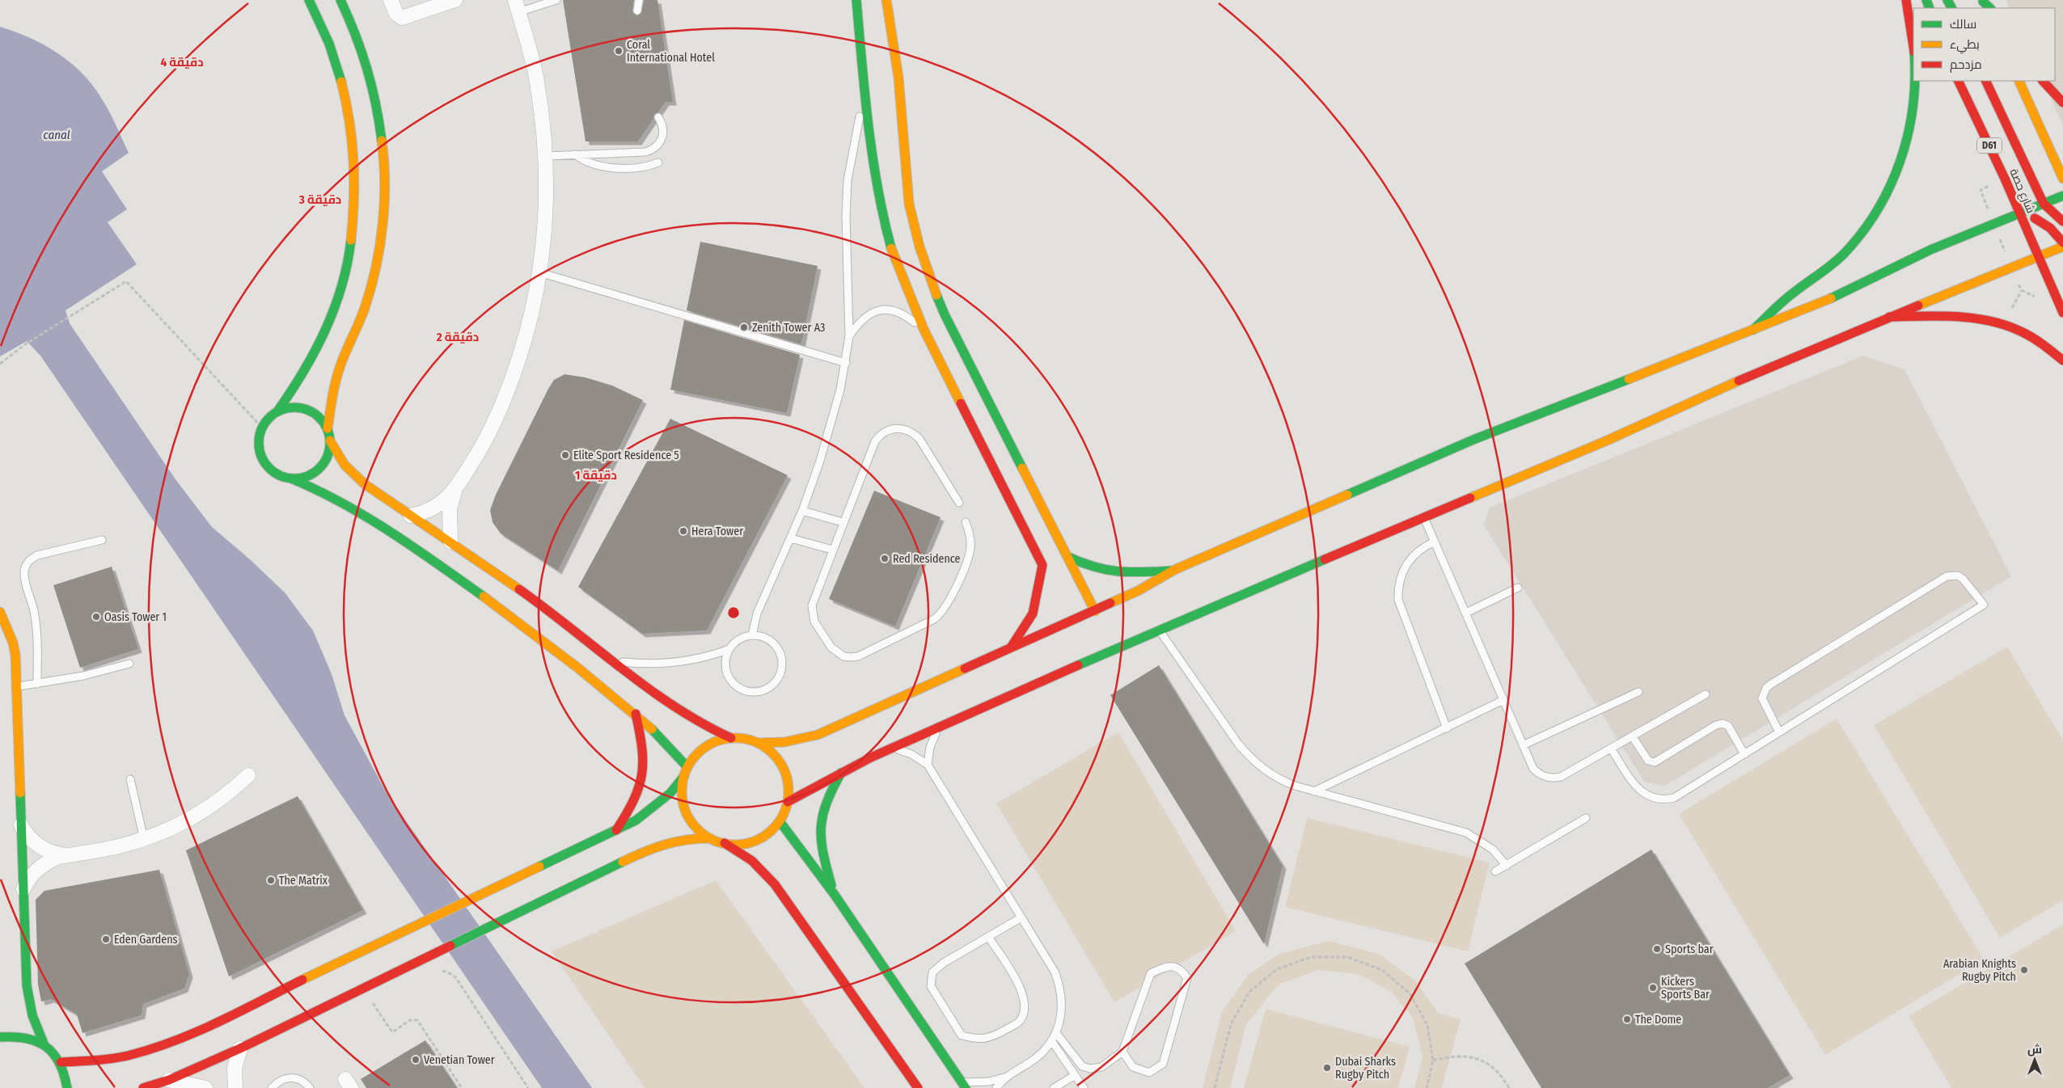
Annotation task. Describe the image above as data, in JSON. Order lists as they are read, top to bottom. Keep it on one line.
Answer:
{"streets":{"main road":["D61","شارع حصة"]},"water":["canal"],"places":["Coral International Hotel","Zenith Tower A3","Elite Sport Residence 5","Hera Tower","Red Residence","Oasis Tower 1","The Matrix","Eden Gardens","Sports bar","Arabian Knights Rugby Pitch","Kickers Sports Bar","The Dome","Venetian Tower","Dubai Sharks Rugby Pitch"],"legend":["سالك","بطيء","مزدحم"],"north":"top","rings":["4 دقيقة","3 دقيقة","2 دقيقة","1 دقيقة"]}
